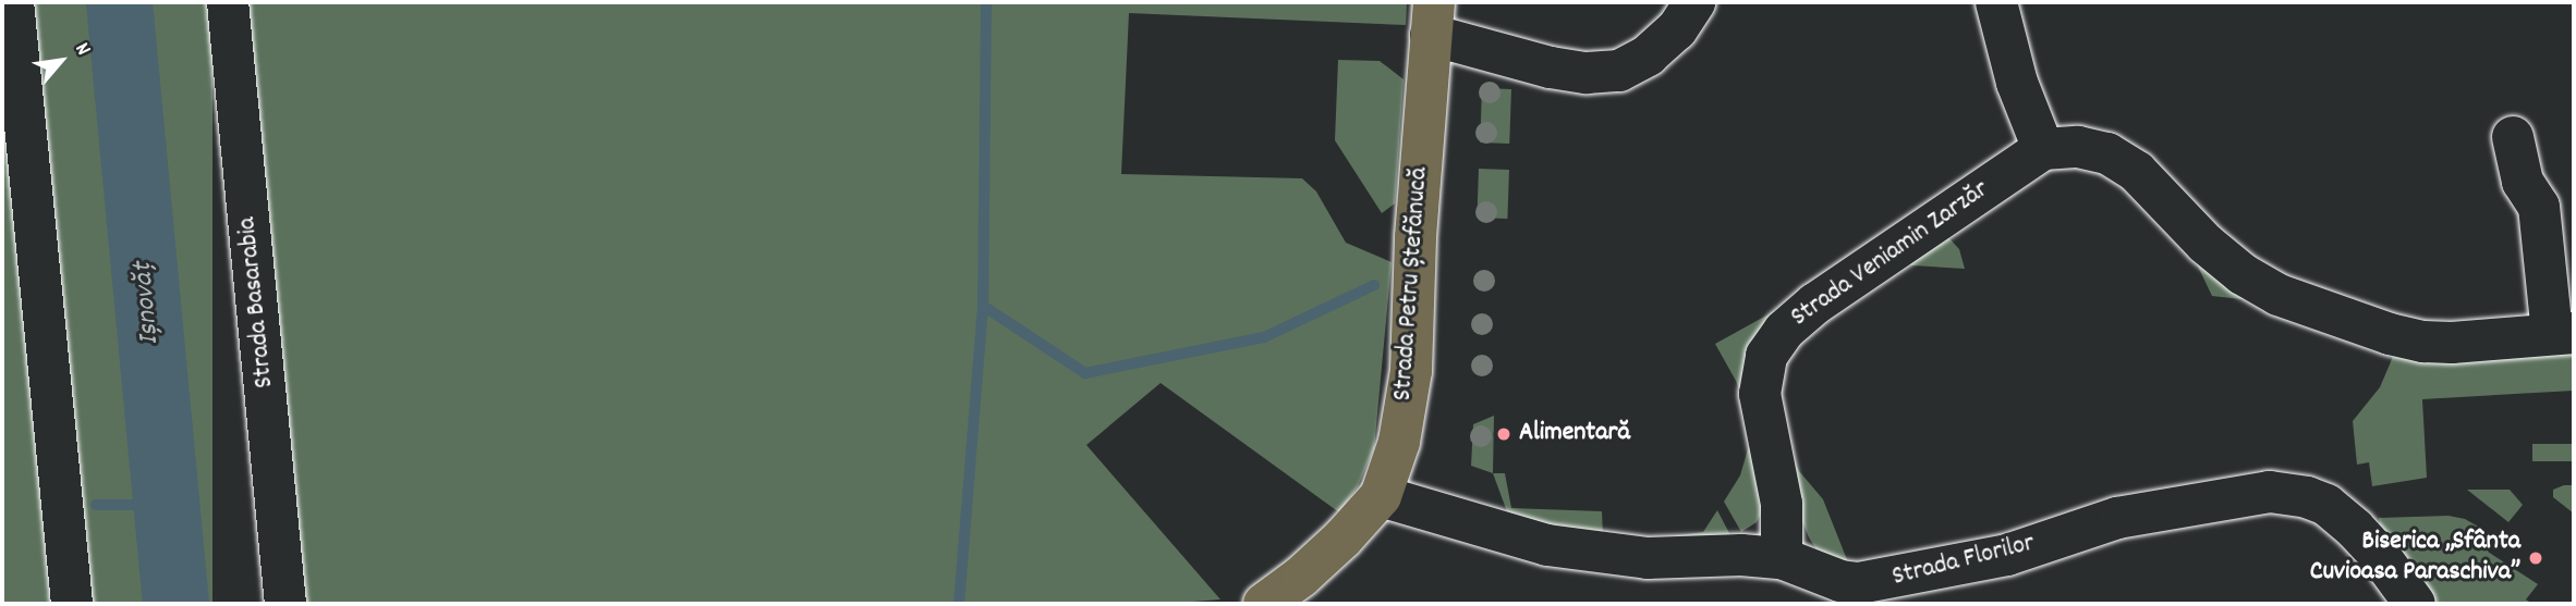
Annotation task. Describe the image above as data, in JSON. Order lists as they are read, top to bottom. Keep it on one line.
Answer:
{"streets":{"main road":["Strada Petru Ștefănucă"],"street":["Strada Veniamin Zarzăr","Strada Basarabia","Strada Florilor"]},"crossings":[["Strada Veniamin Zarzăr","Strada Florilor"],["Strada Petru Ștefănucă","Strada Florilor"]],"water":["Ișnovăț"],"places":["Alimentară","Biserica „Sfânta Cuvioasa Paraschiva”"],"north":"top right"}
